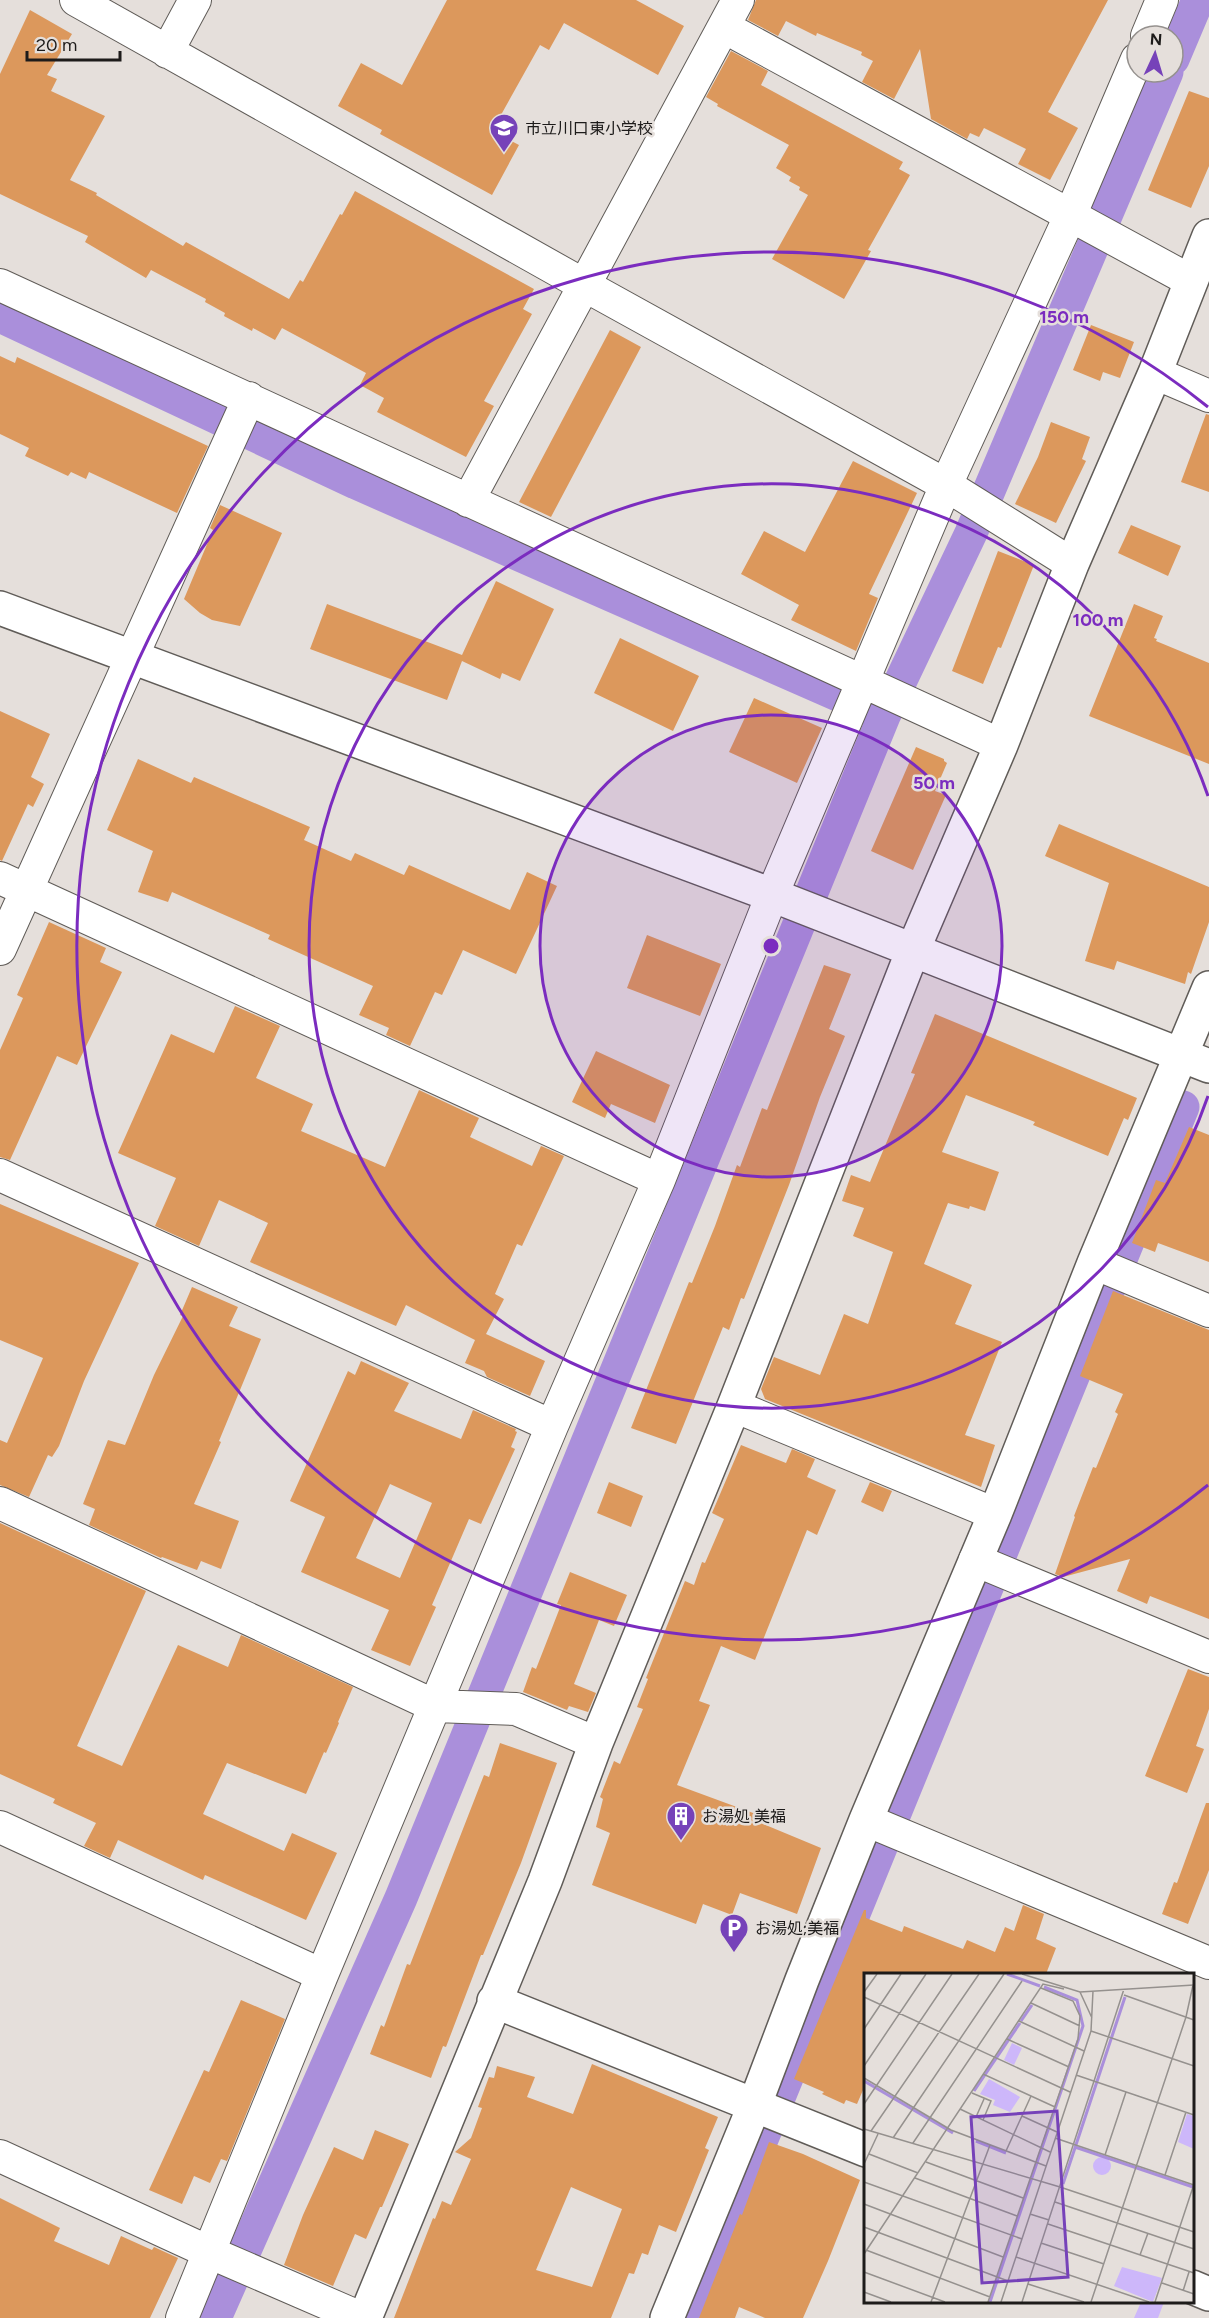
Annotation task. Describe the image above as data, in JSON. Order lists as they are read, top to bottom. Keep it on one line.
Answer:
{"places":{"school or university":["市立川口東小学校"],"building":["お湯処 美福"],"parking":["お湯処;美福"]},"scale_bar":"20 m","north":"top","rings":["150 m","100 m","50 m"]}
